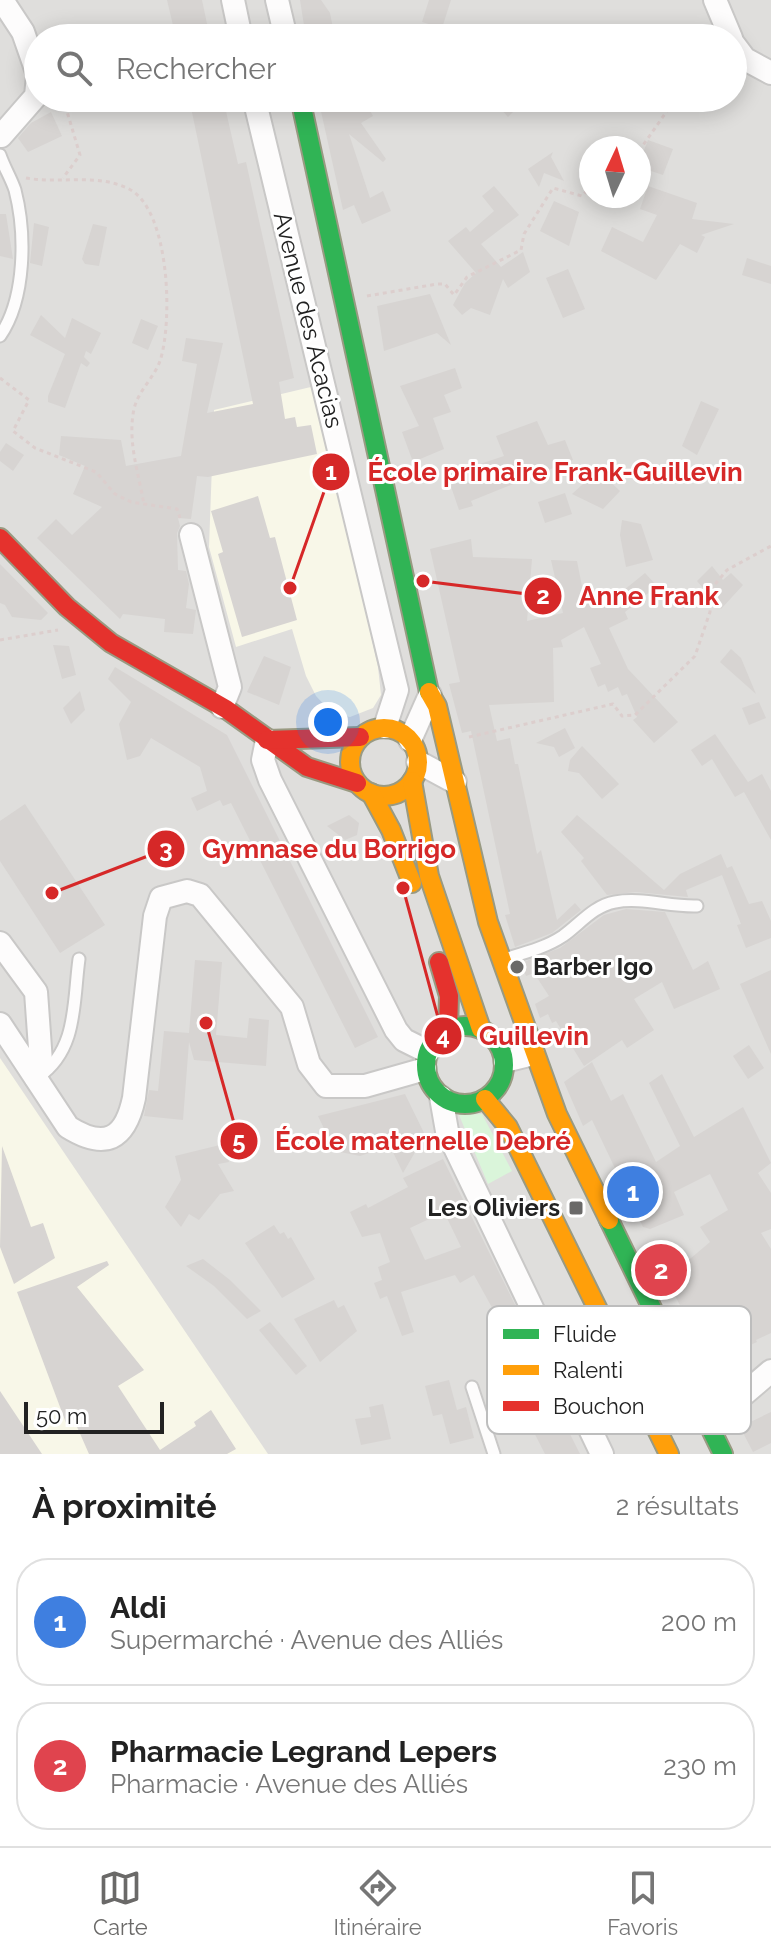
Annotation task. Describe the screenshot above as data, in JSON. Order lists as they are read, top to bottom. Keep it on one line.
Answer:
{"streets":{"street":["Avenue des Acacias"]},"places":{"other":["Anne Frank","École primaire Frank-Guillevin","Guillevin","Gymnase du Borrigo","Barber Igo","École maternelle Debré"],"transit":["Les Oliviers"]},"legend":["Fluide","Ralenti","Bouchon"],"scale_bar":"50 m","north":"top","page":{"search":"Rechercher","pins":["1","2"],"scale":"50 m","heading":["À proximité","2 résultats"],"list":[{"mark":"1","name":"Aldi","note":"Supermarché · Avenue des Alliés","value":"200 m"},{"mark":"2","name":"Pharmacie Legrand Lepers","note":"Pharmacie · Avenue des Alliés","value":"230 m"}],"nav":["Carte","Itinéraire","Favoris"]}}
